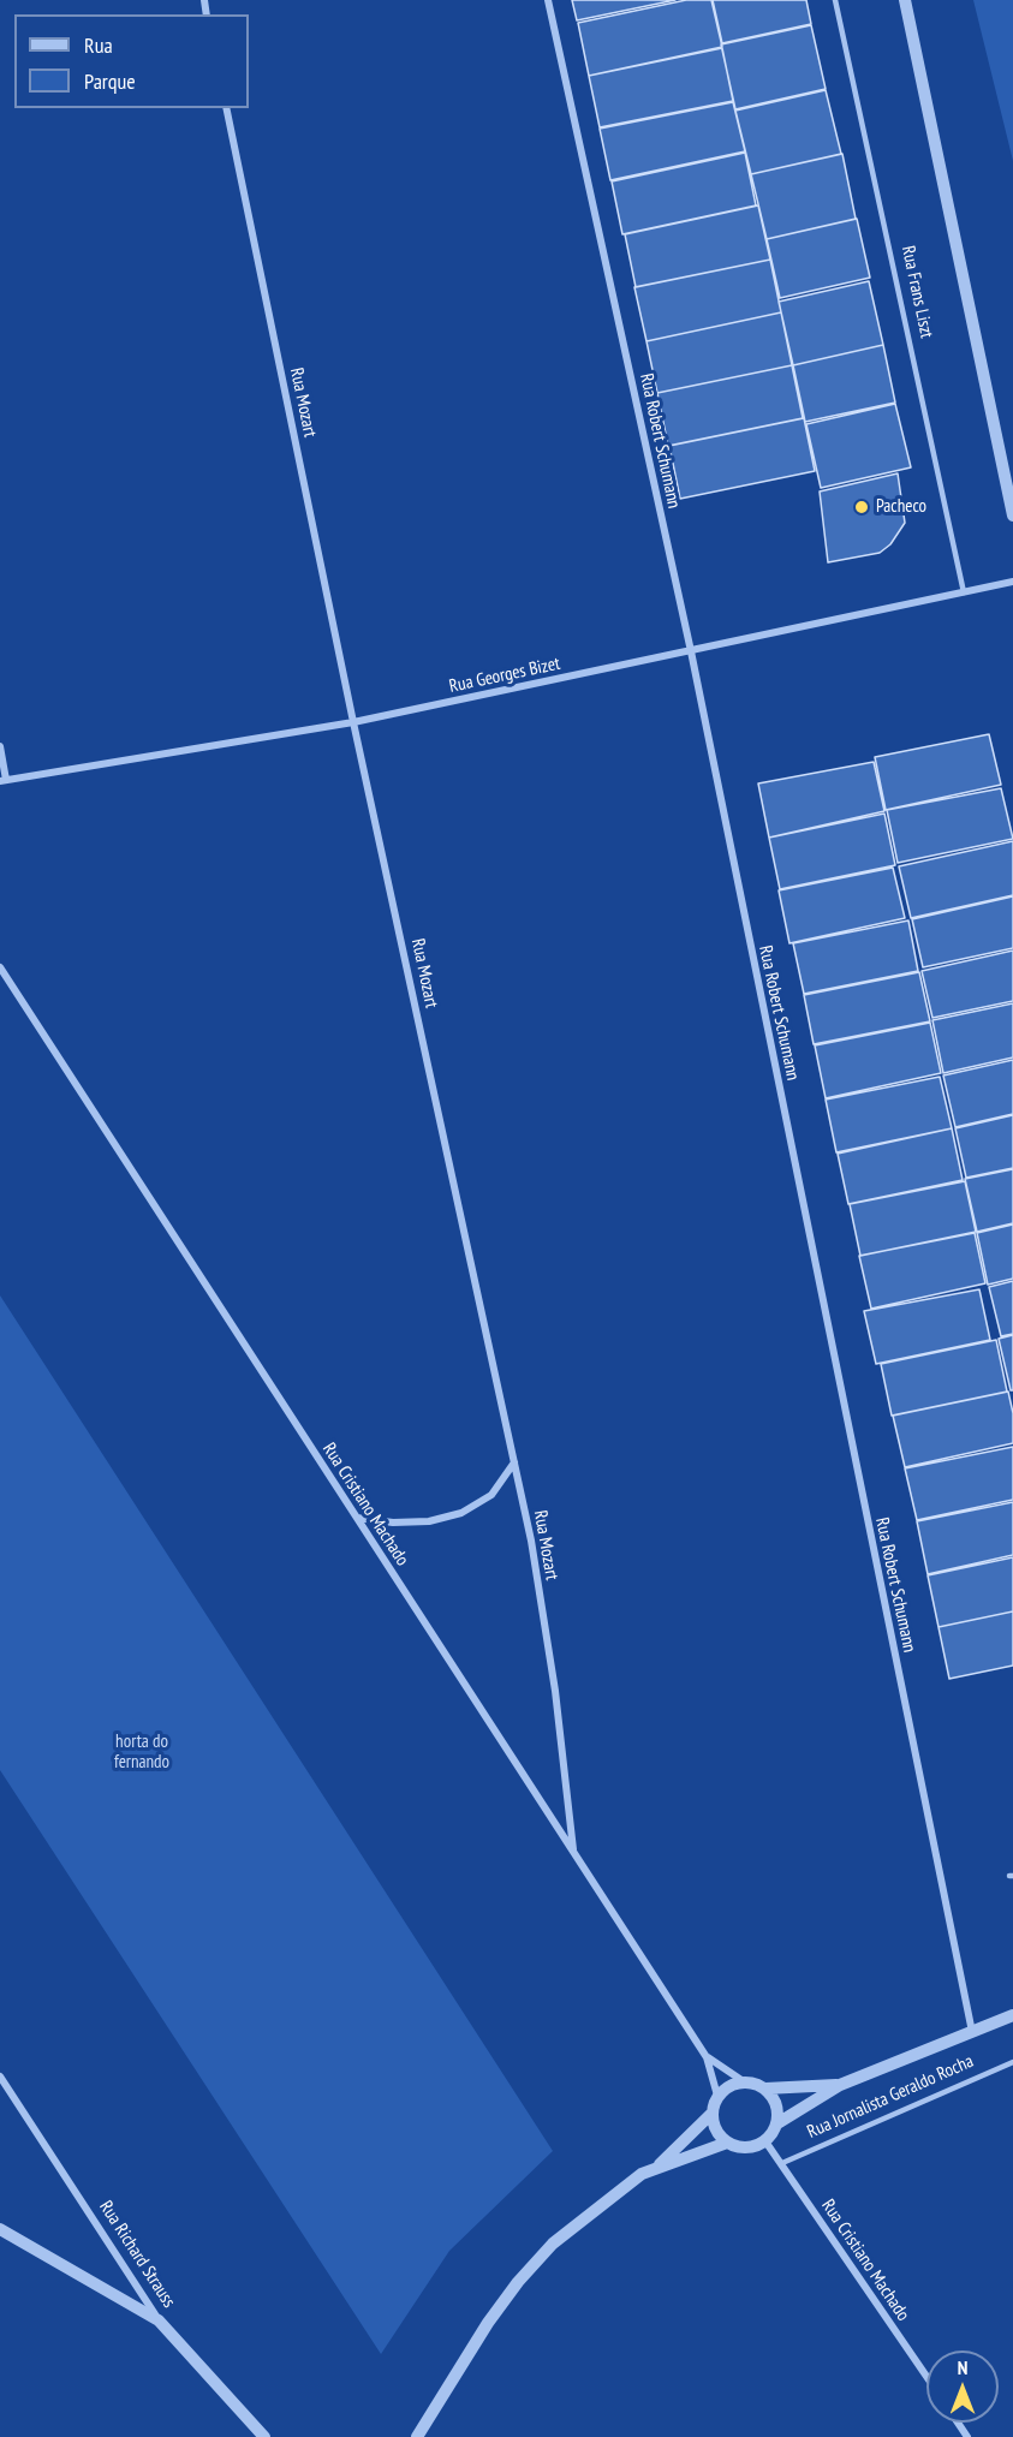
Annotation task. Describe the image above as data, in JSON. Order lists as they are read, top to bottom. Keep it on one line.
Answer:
{"streets":{"street":["Rua Mozart","Rua Robert Schumann","Rua Georges Bizet","Rua Cristiano Machado","Rua Jornalista Geraldo Rocha","Rua Richard Strauss"],"lane":["Rua Frans Liszt"]},"crossings":[["Rua Frans Liszt","Rua Georges Bizet"],["Rua Mozart","Rua Georges Bizet"],["Rua Mozart","Rua Cristiano Machado"],["Rua Robert Schumann","Rua Georges Bizet"],["Rua Robert Schumann","Rua Jornalista Geraldo Rocha"],["Rua Cristiano Machado","Rua Jornalista Geraldo Rocha"]],"parks":["horta do fernando"],"places":["Pacheco"],"legend":["Rua","Parque"],"north":"top"}
